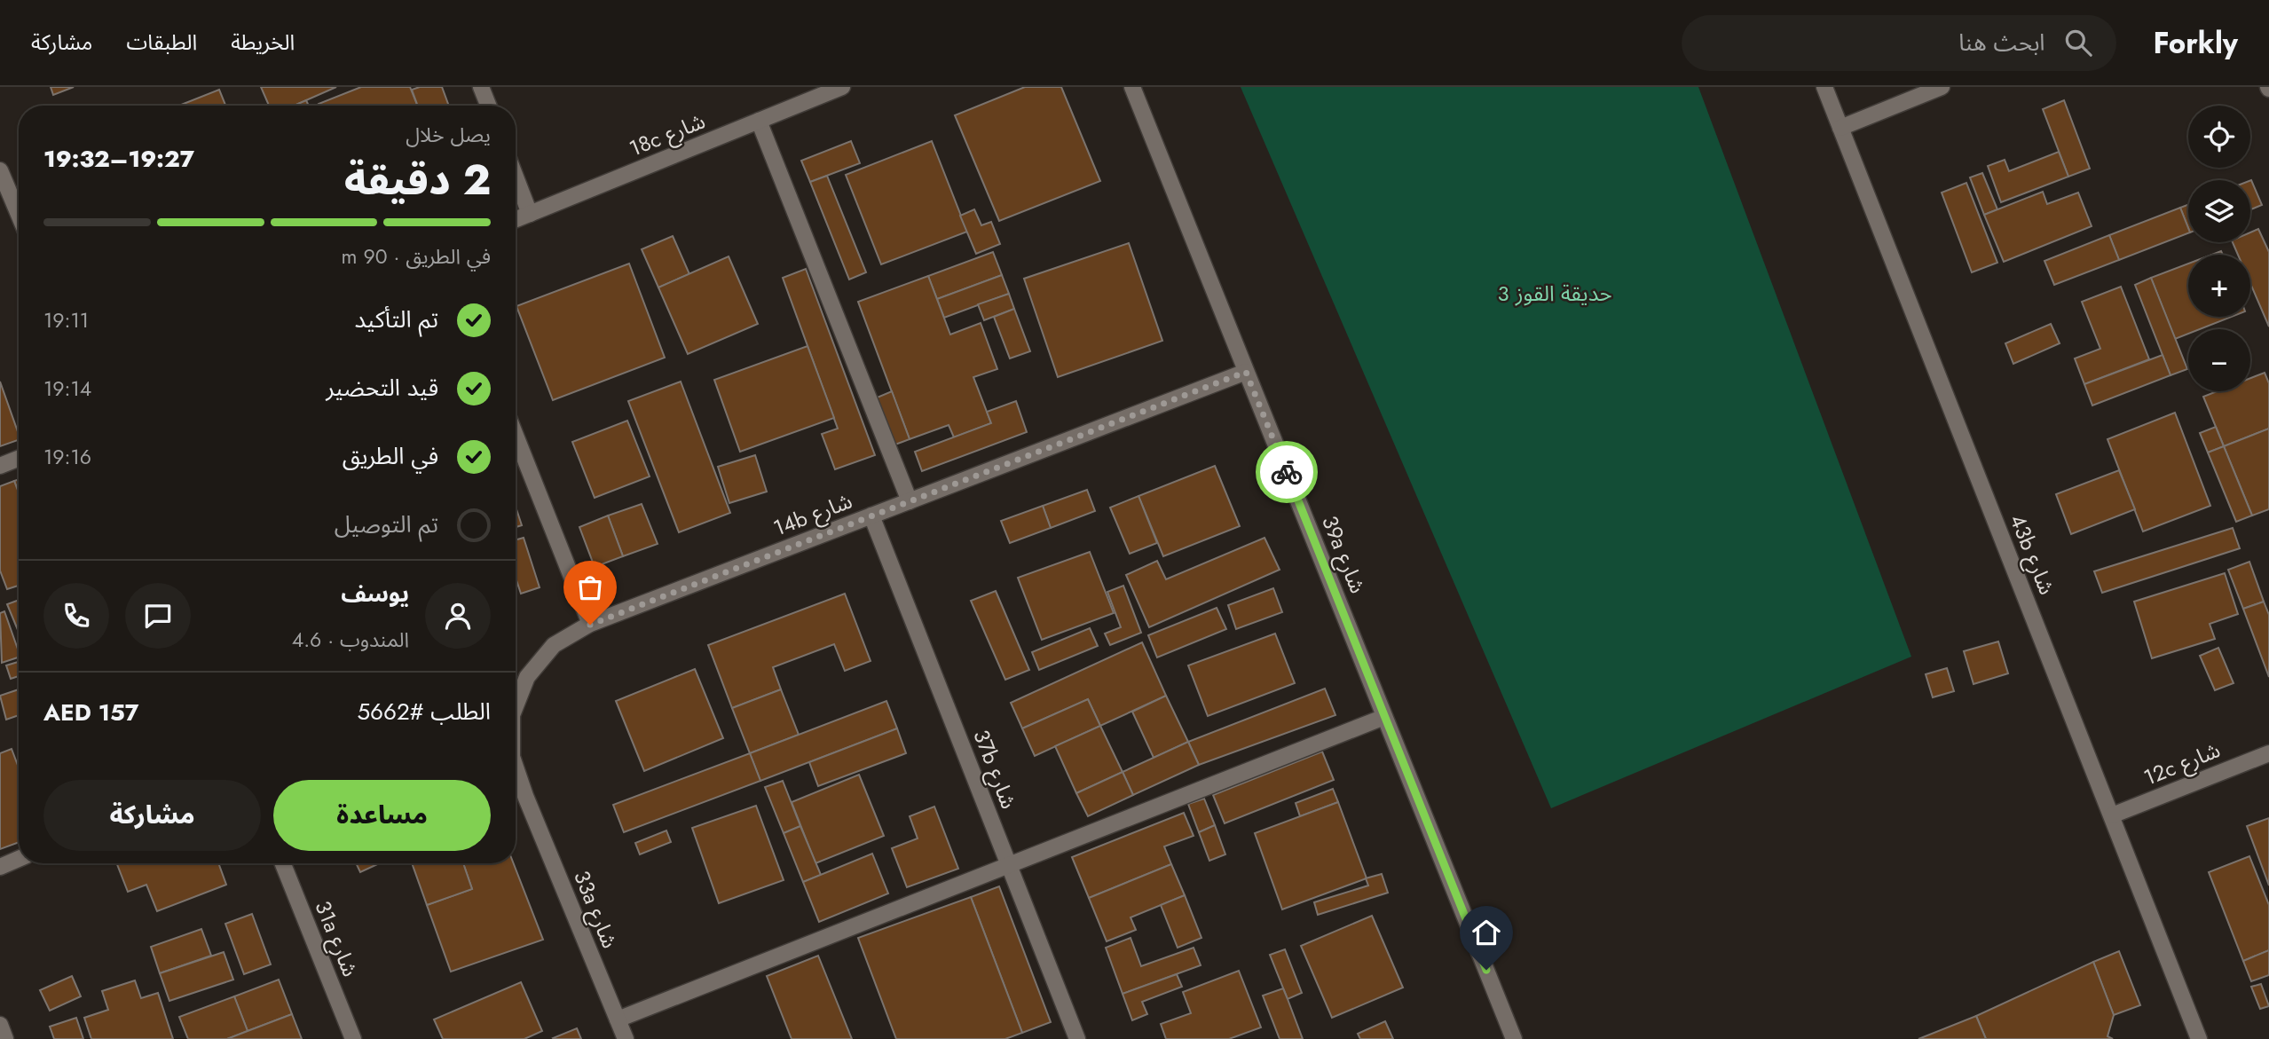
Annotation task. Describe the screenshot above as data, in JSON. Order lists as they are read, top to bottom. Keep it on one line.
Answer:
{"streets":{"street":["18c شارع","14b شارع","39a شارع","43b شارع","12c شارع","37b شارع","33a شارع","31a شارع"]},"crossings":[["14b شارع","39a شارع"],["14b شارع","37b شارع"],["14b شارع","33a شارع"],["43b شارع","12c شارع"]],"parks":["حديقة القوز 3"],"page":{"header":"Forkly","search":"ابحث هنا","nav":["الخريطة","الطبقات","مشاركة"],"map_buttons":["+","−"],"heading":["2 دقيقة","يصل خلال","19:27–19:32"],"panel":["يوسف","المندوب · 4.6","الطلب #5662","AED 157"],"bar":"في الطريق · 90 m","list":[["تم التأكيد","19:11"],["قيد التحضير","19:14"],["في الطريق","19:16"],"تم التوصيل"],"buttons":["مساعدة","مشاركة"]}}
